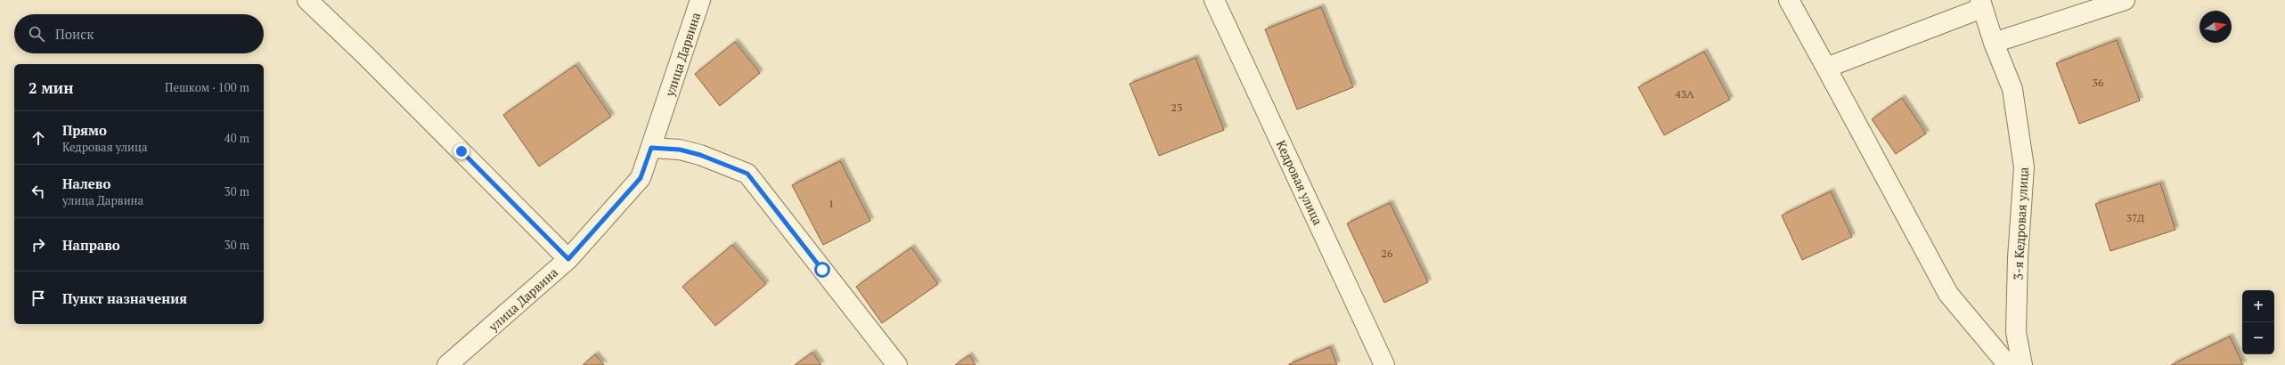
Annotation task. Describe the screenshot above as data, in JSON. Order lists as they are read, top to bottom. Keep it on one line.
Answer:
{"streets":{"street":["улица Дарвина","Кедровая улица","3-я Кедровая улица"]},"house_numbers":["36","43А","23","1","37Д","26"],"north":"right","page":{"search":"Поиск","heading":["2 мин","Пешком · 100 m"],"list":[["Прямо","Кедровая улица","40 m"],["Налево","улица Дарвина","30 m"],["Направо","30 m"],"Пункт назначения"],"map_buttons":["+","−"]}}
